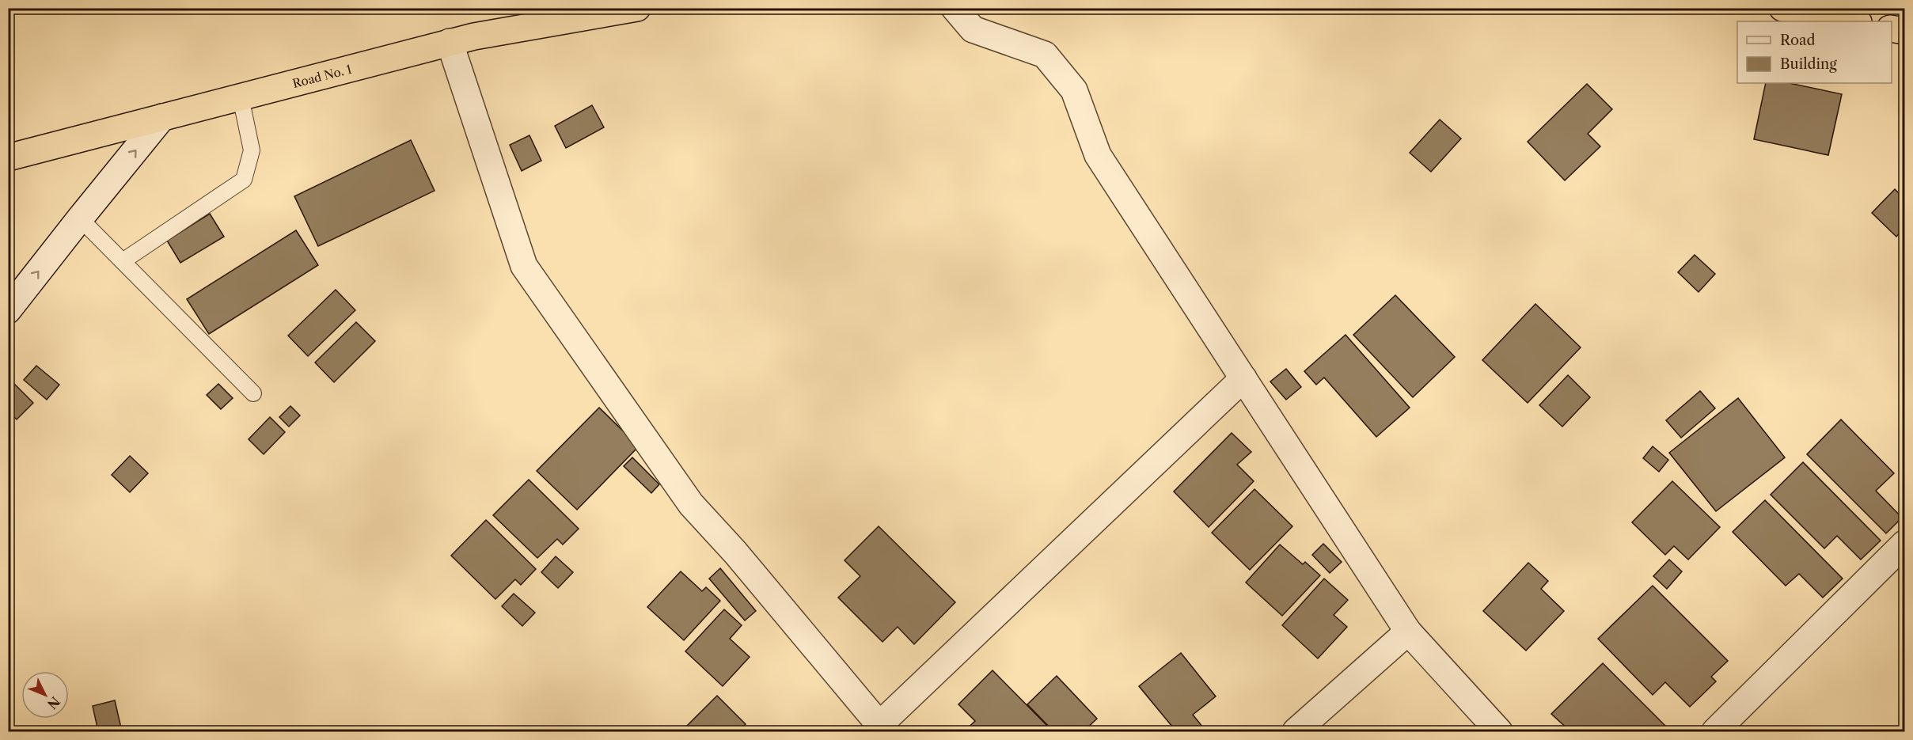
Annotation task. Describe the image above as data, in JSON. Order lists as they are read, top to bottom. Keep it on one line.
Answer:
{"streets":{"highway":["Road No. 1"]},"legend":["Road","Building"],"north":"bottom right"}
